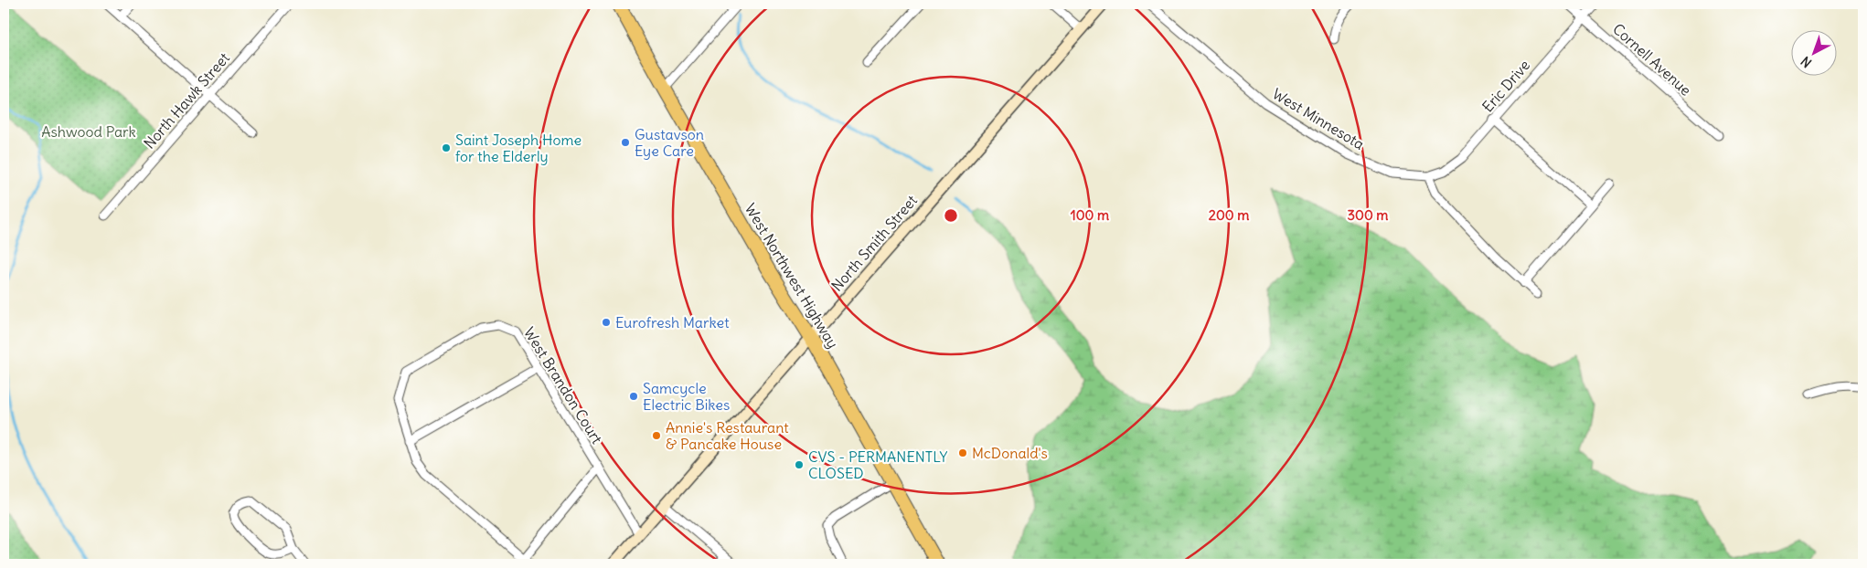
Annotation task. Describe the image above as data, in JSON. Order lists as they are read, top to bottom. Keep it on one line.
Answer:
{"streets":{"main road":["West Northwest Highway"],"street":["Cornell Avenue","Eric Drive","North Hawk Street","West Minnesota","North Smith Street","West Brandon Court"]},"crossings":[["Cornell Avenue","Eric Drive"],["Eric Drive","West Minnesota"],["North Smith Street","West Northwest Highway"],["North Smith Street","West Brandon Court"]],"parks":["Ashwood Park"],"places":["Gustavson Eye Care","Saint Joseph Home for the Elderly","Eurofresh Market","Samcycle Electric Bikes","Annie's Restaurant & Pancake House","McDonald's","CVS - PERMANENTLY CLOSED"],"north":"bottom left","rings":["100 m","200 m","300 m"]}
